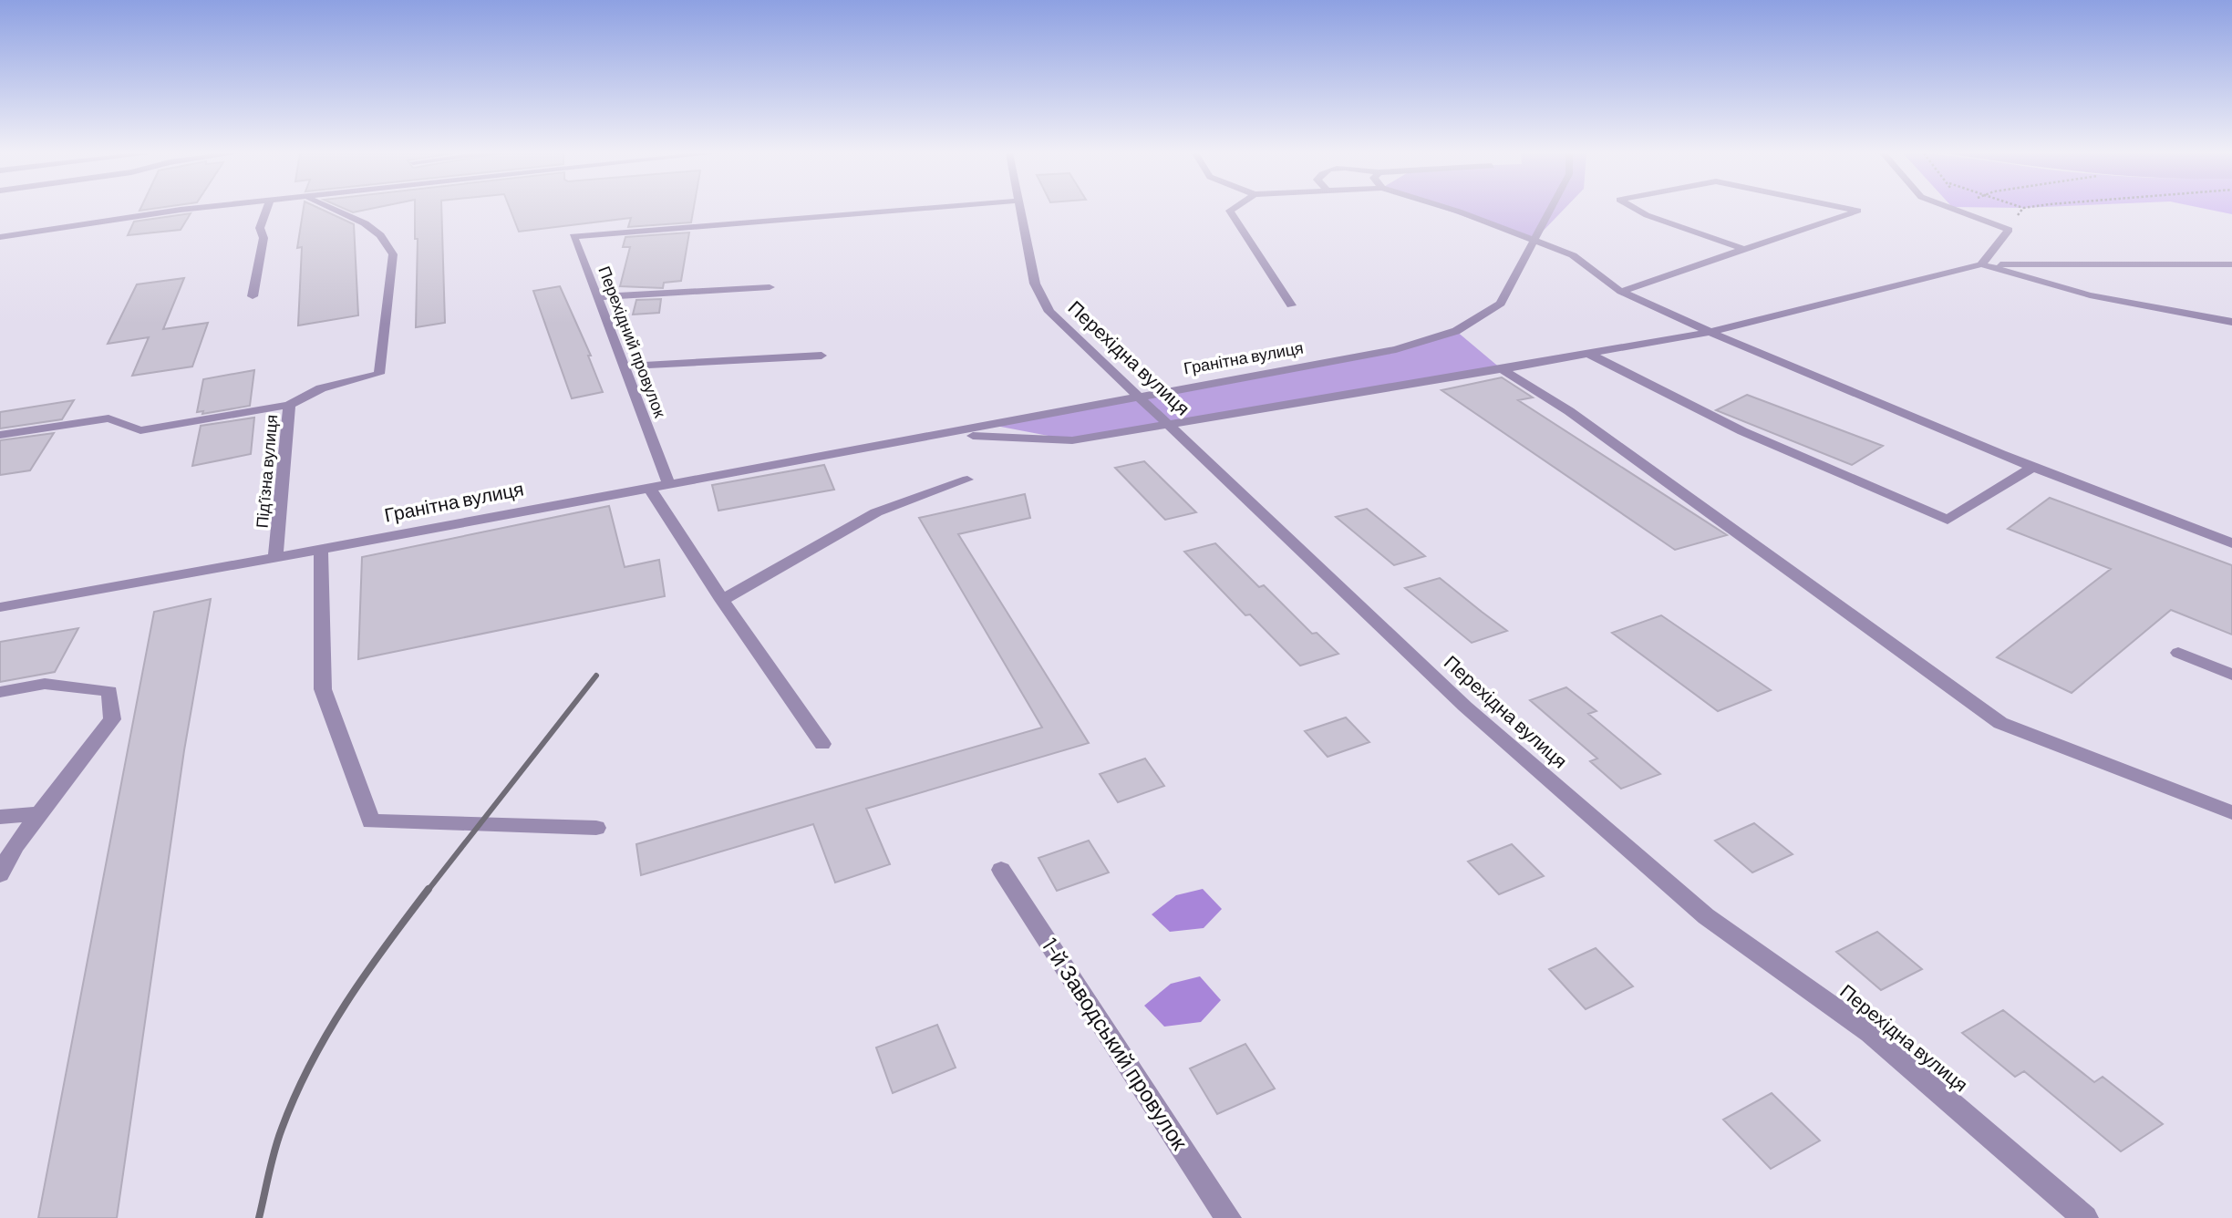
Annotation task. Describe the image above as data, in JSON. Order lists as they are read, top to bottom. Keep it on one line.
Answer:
{"streets":{"street":["Перехідний провулок","Перехідна вулиця","Гранітна вулиця","Підʼїзна вулиця","1-й Заводський провулок"]},"crossings":[["Перехідний провулок","Гранітна вулиця"],["Перехідна вулиця","Гранітна вулиця"],["Гранітна вулиця","Підʼїзна вулиця"]]}
